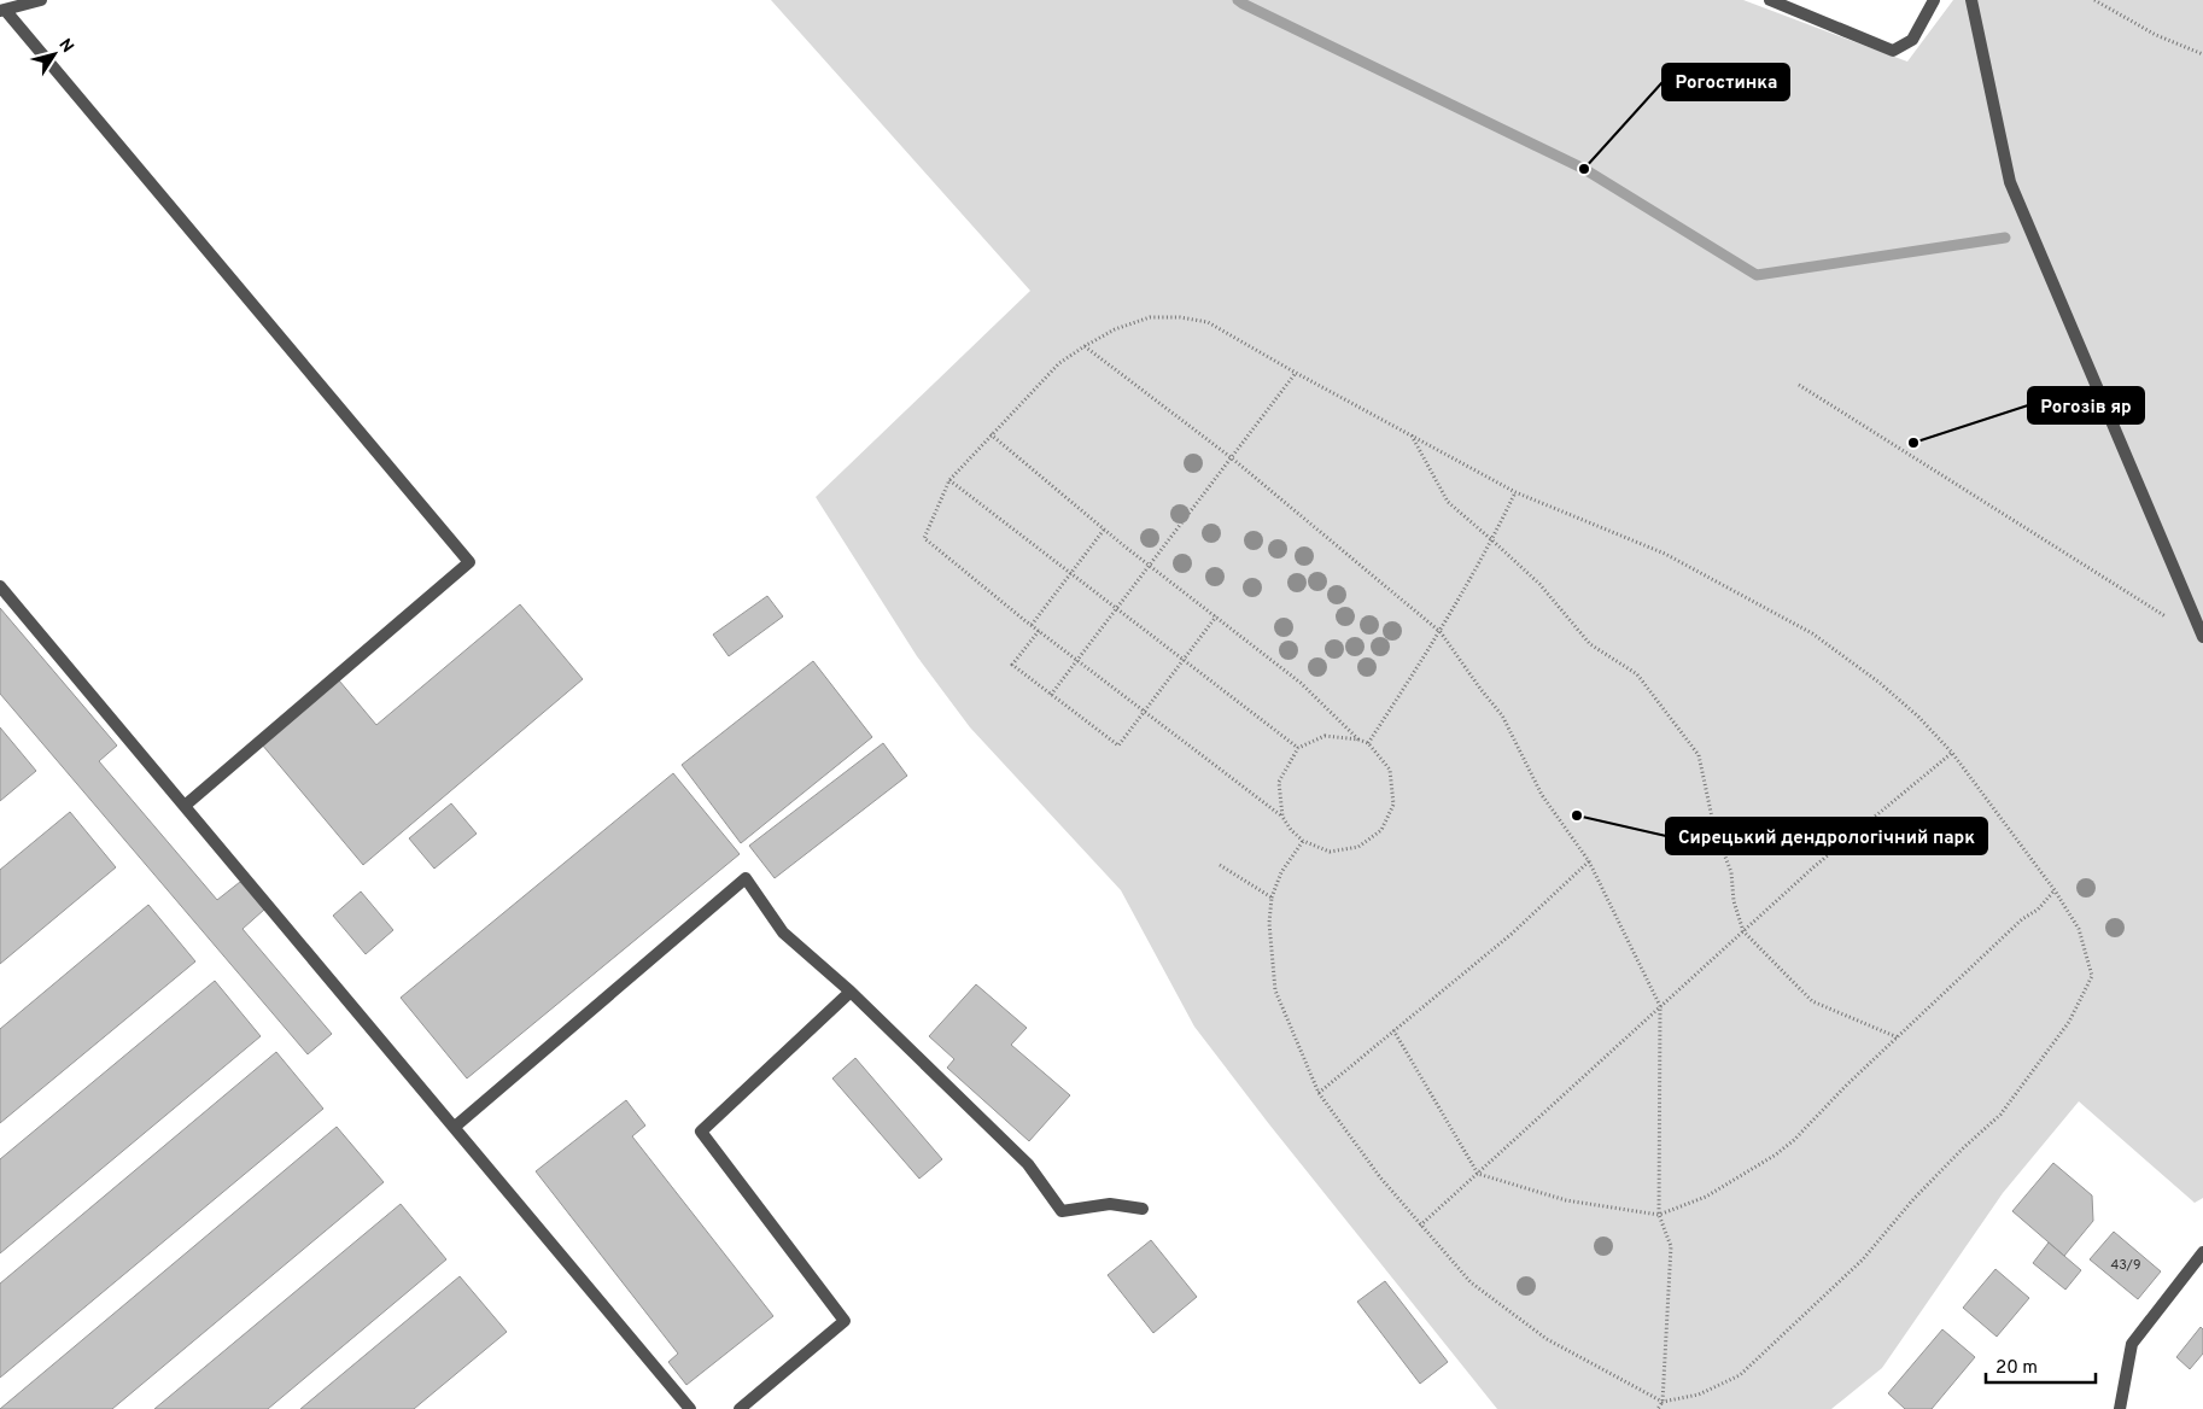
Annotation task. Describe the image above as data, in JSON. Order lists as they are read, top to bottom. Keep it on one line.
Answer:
{"places":["Рогостинка","Рогозів яр","Сирецький дендрологічний парк"],"house_numbers":["43/9"],"scale_bar":"20 m","north":"top right"}
